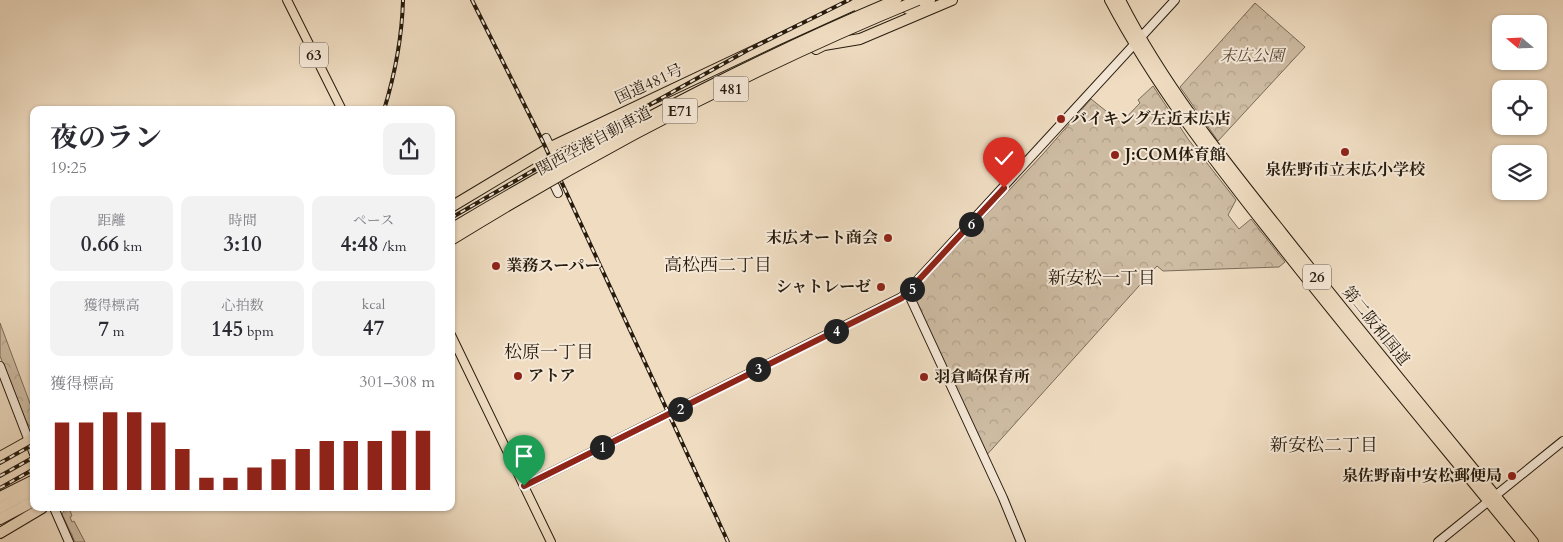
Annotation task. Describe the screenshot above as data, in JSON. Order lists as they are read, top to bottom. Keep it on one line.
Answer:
{"streets":{"highway":["国道481号","481","E71","関西空港自動車道","26","第二阪和国道"],"main road":["63"]},"crossings":[["国道481号","481"]],"districts":["高松西二丁目","新安松一丁目","松原一丁目","新安松二丁目"],"parks":["末広公園"],"places":["バイキング左近末広店","泉佐野市立末広小学校","J:COM体育館","末広オート商会","業務スーパー","シャトレーゼ","アトア","羽倉崎保育所","泉佐野南中安松郵便局"],"north":"left","page":{"heading":["夜のラン","19:25"],"stats":[["距離","0.66 km"],["時間","3:10"],["ペース","4:48 /km"],["獲得標高","7 m"],["心拍数","145 bpm"],["kcal","47"]],"pins":["6","5","4","3","2","1"],"chart":["獲得標高","301–308 m"]}}
